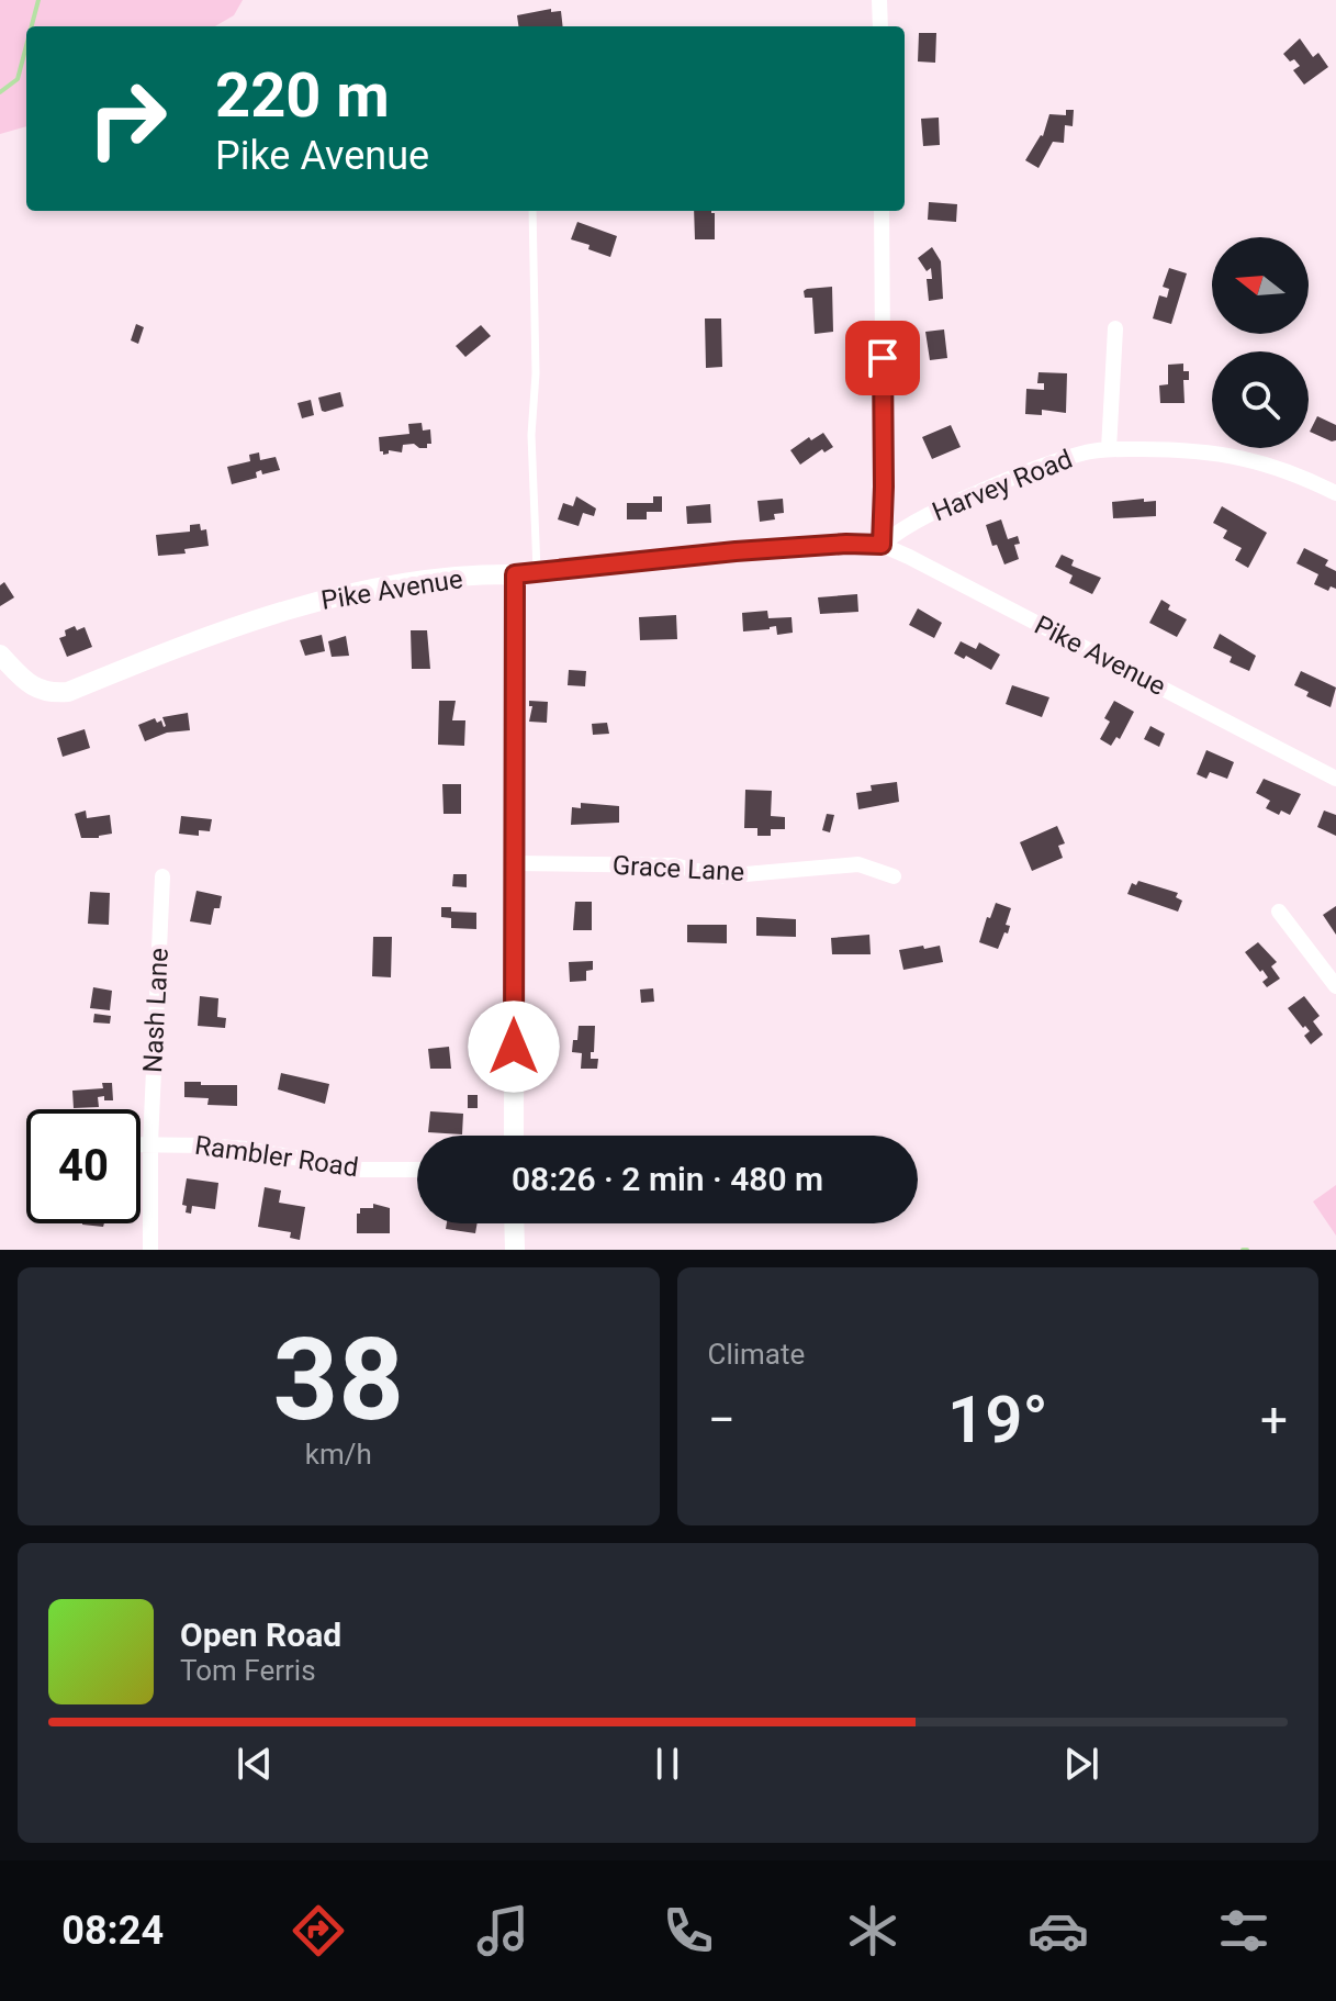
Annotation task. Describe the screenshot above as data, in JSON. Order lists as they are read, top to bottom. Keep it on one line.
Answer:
{"streets":{"street":["Harvey Road","Pike Avenue","Grace Lane","Nash Lane","Rambler Road"]},"crossings":[["Harvey Road","Pike Avenue"],["Nash Lane","Rambler Road"]],"north":"left","page":{"turn":["220 m","Pike Avenue"],"limit":"40","trip":"08:26 · 2 min · 480 m","tile":[["38","km/h"],"Climate"],"heat":["−","19°","+"],"song":["Open Road","Tom Ferris"],"tabs":"08:24"}}
